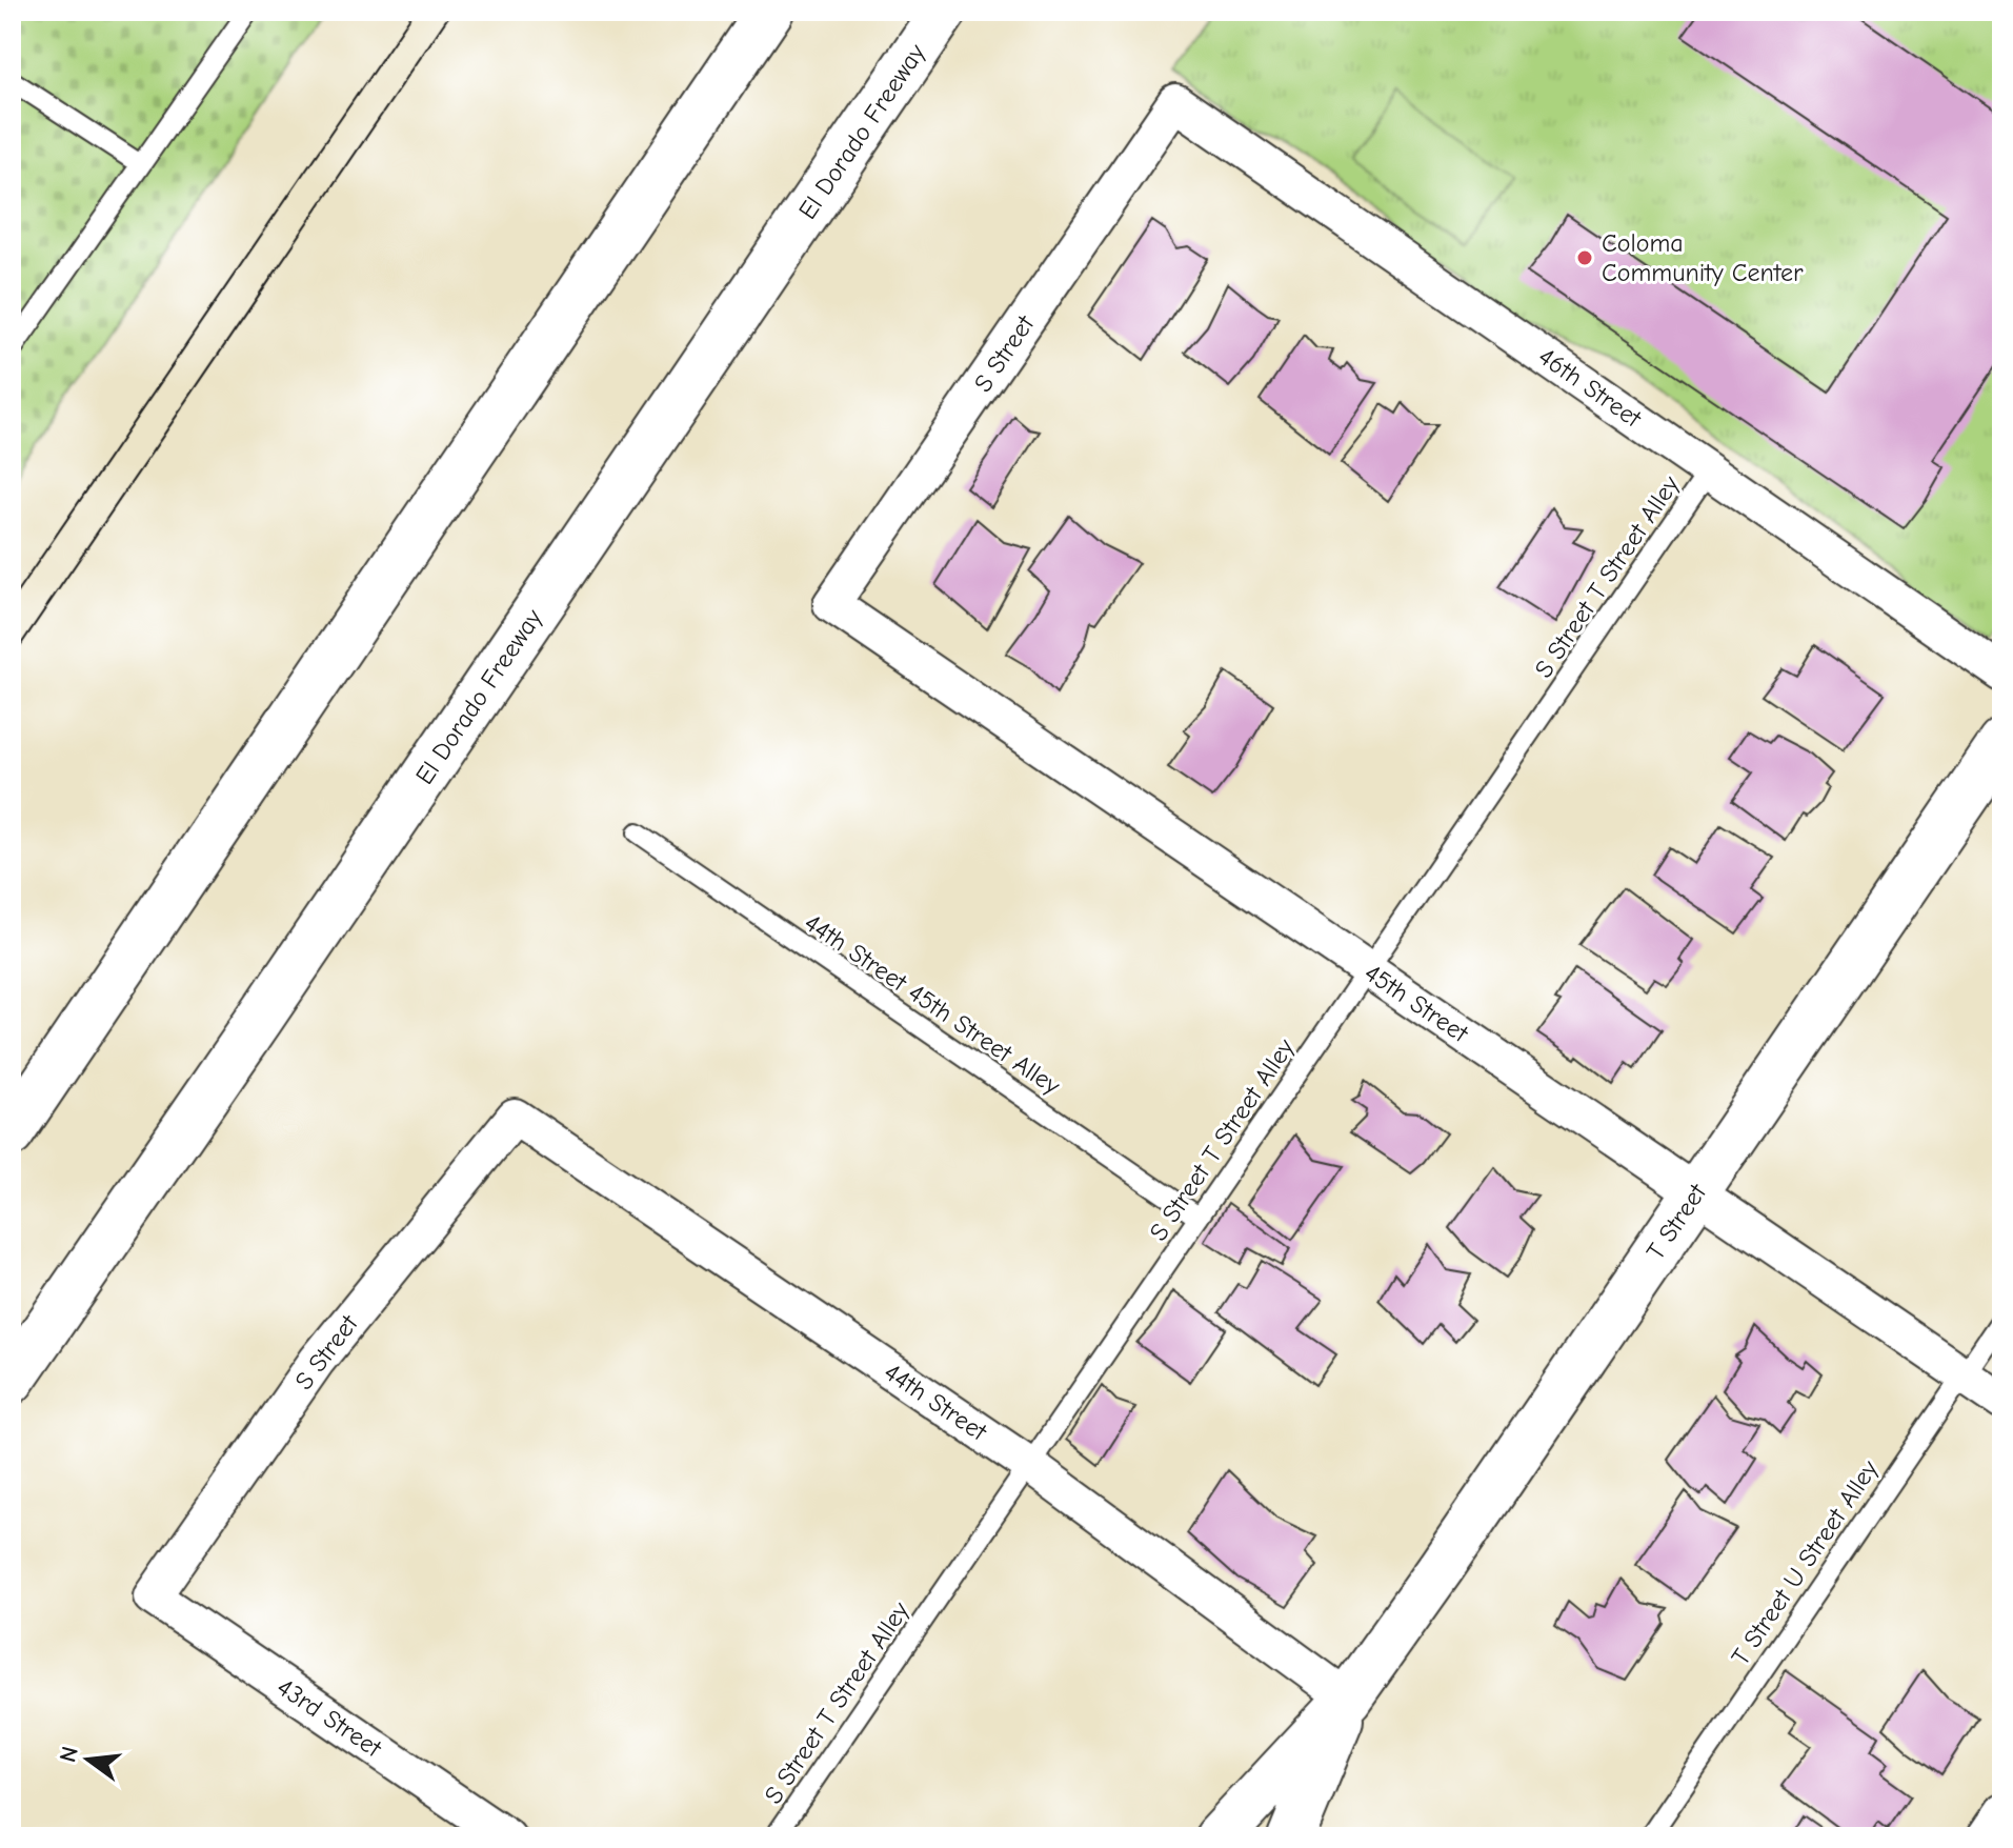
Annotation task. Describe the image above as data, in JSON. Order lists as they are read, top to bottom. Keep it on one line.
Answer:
{"streets":{"main road":["El Dorado Freeway","T Street"],"street":["S Street","46th Street","45th Street","44th Street","43rd Street"],"lane":["S Street T Street Alley","44th Street 45th Street Alley","T Street U Street Alley"]},"crossings":[["S Street","46th Street"],["S Street","45th Street"],["S Street","44th Street"],["S Street","43rd Street"],["46th Street","S Street T Street Alley"],["S Street T Street Alley","45th Street"],["S Street T Street Alley","44th Street 45th Street Alley"],["S Street T Street Alley","44th Street"],["45th Street","T Street"],["45th Street","T Street U Street Alley"],["T Street","44th Street"]],"places":["Coloma Community Center"],"north":"left"}
